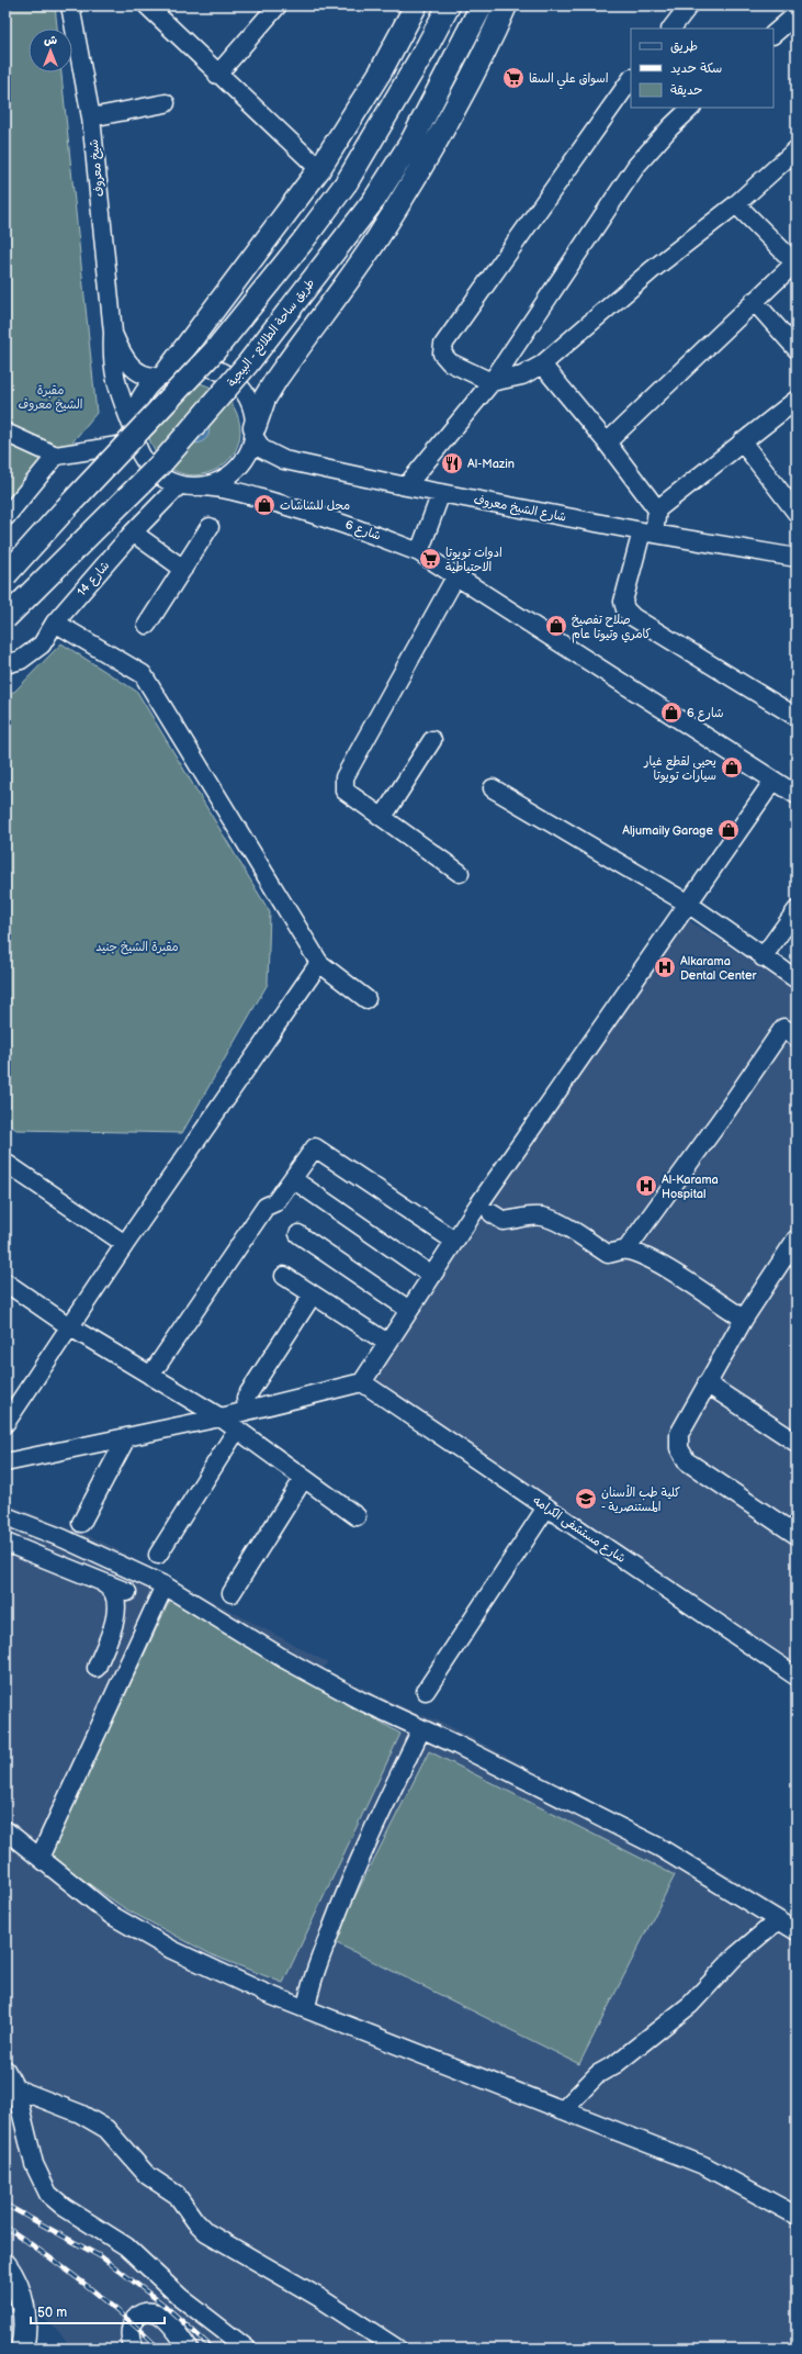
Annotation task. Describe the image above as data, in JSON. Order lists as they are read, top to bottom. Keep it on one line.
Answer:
{"streets":{"main road":["طريق ساحة الطلائع - البيجية"],"street":["شیخ معروف","شارع الشيخ معروف","شارع 6","شارع 14","شارع مستشفى الكرامه"]},"crossings":[["شارع الشيخ معروف","شارع 6"],["شارع الشيخ معروف","شارع 14"],["شارع 6","شارع 14"]],"parks":["مقبرة الشيخ معروف","مقبرة الشيخ جنيد"],"places":{"supermarket":["اسواق علي السقا","ادوات تويوتا الاحتياطية"],"restaurant":["Al-Mazin"],"shop":["محل للشاشات","صلاح تفصيخ كامري وتيوتا عام","شارع 6","يحيى لقطع غيار سيارات تويوتا","Aljumaily Garage"],"hospital":["Alkarama Dental Center","Al-Karama Hospital"],"school or university":["كلية طب الأسنان - المستنصرية"]},"legend":["طريق","سكة حديد","حديقة"],"scale_bar":"50 m","north":"top"}
